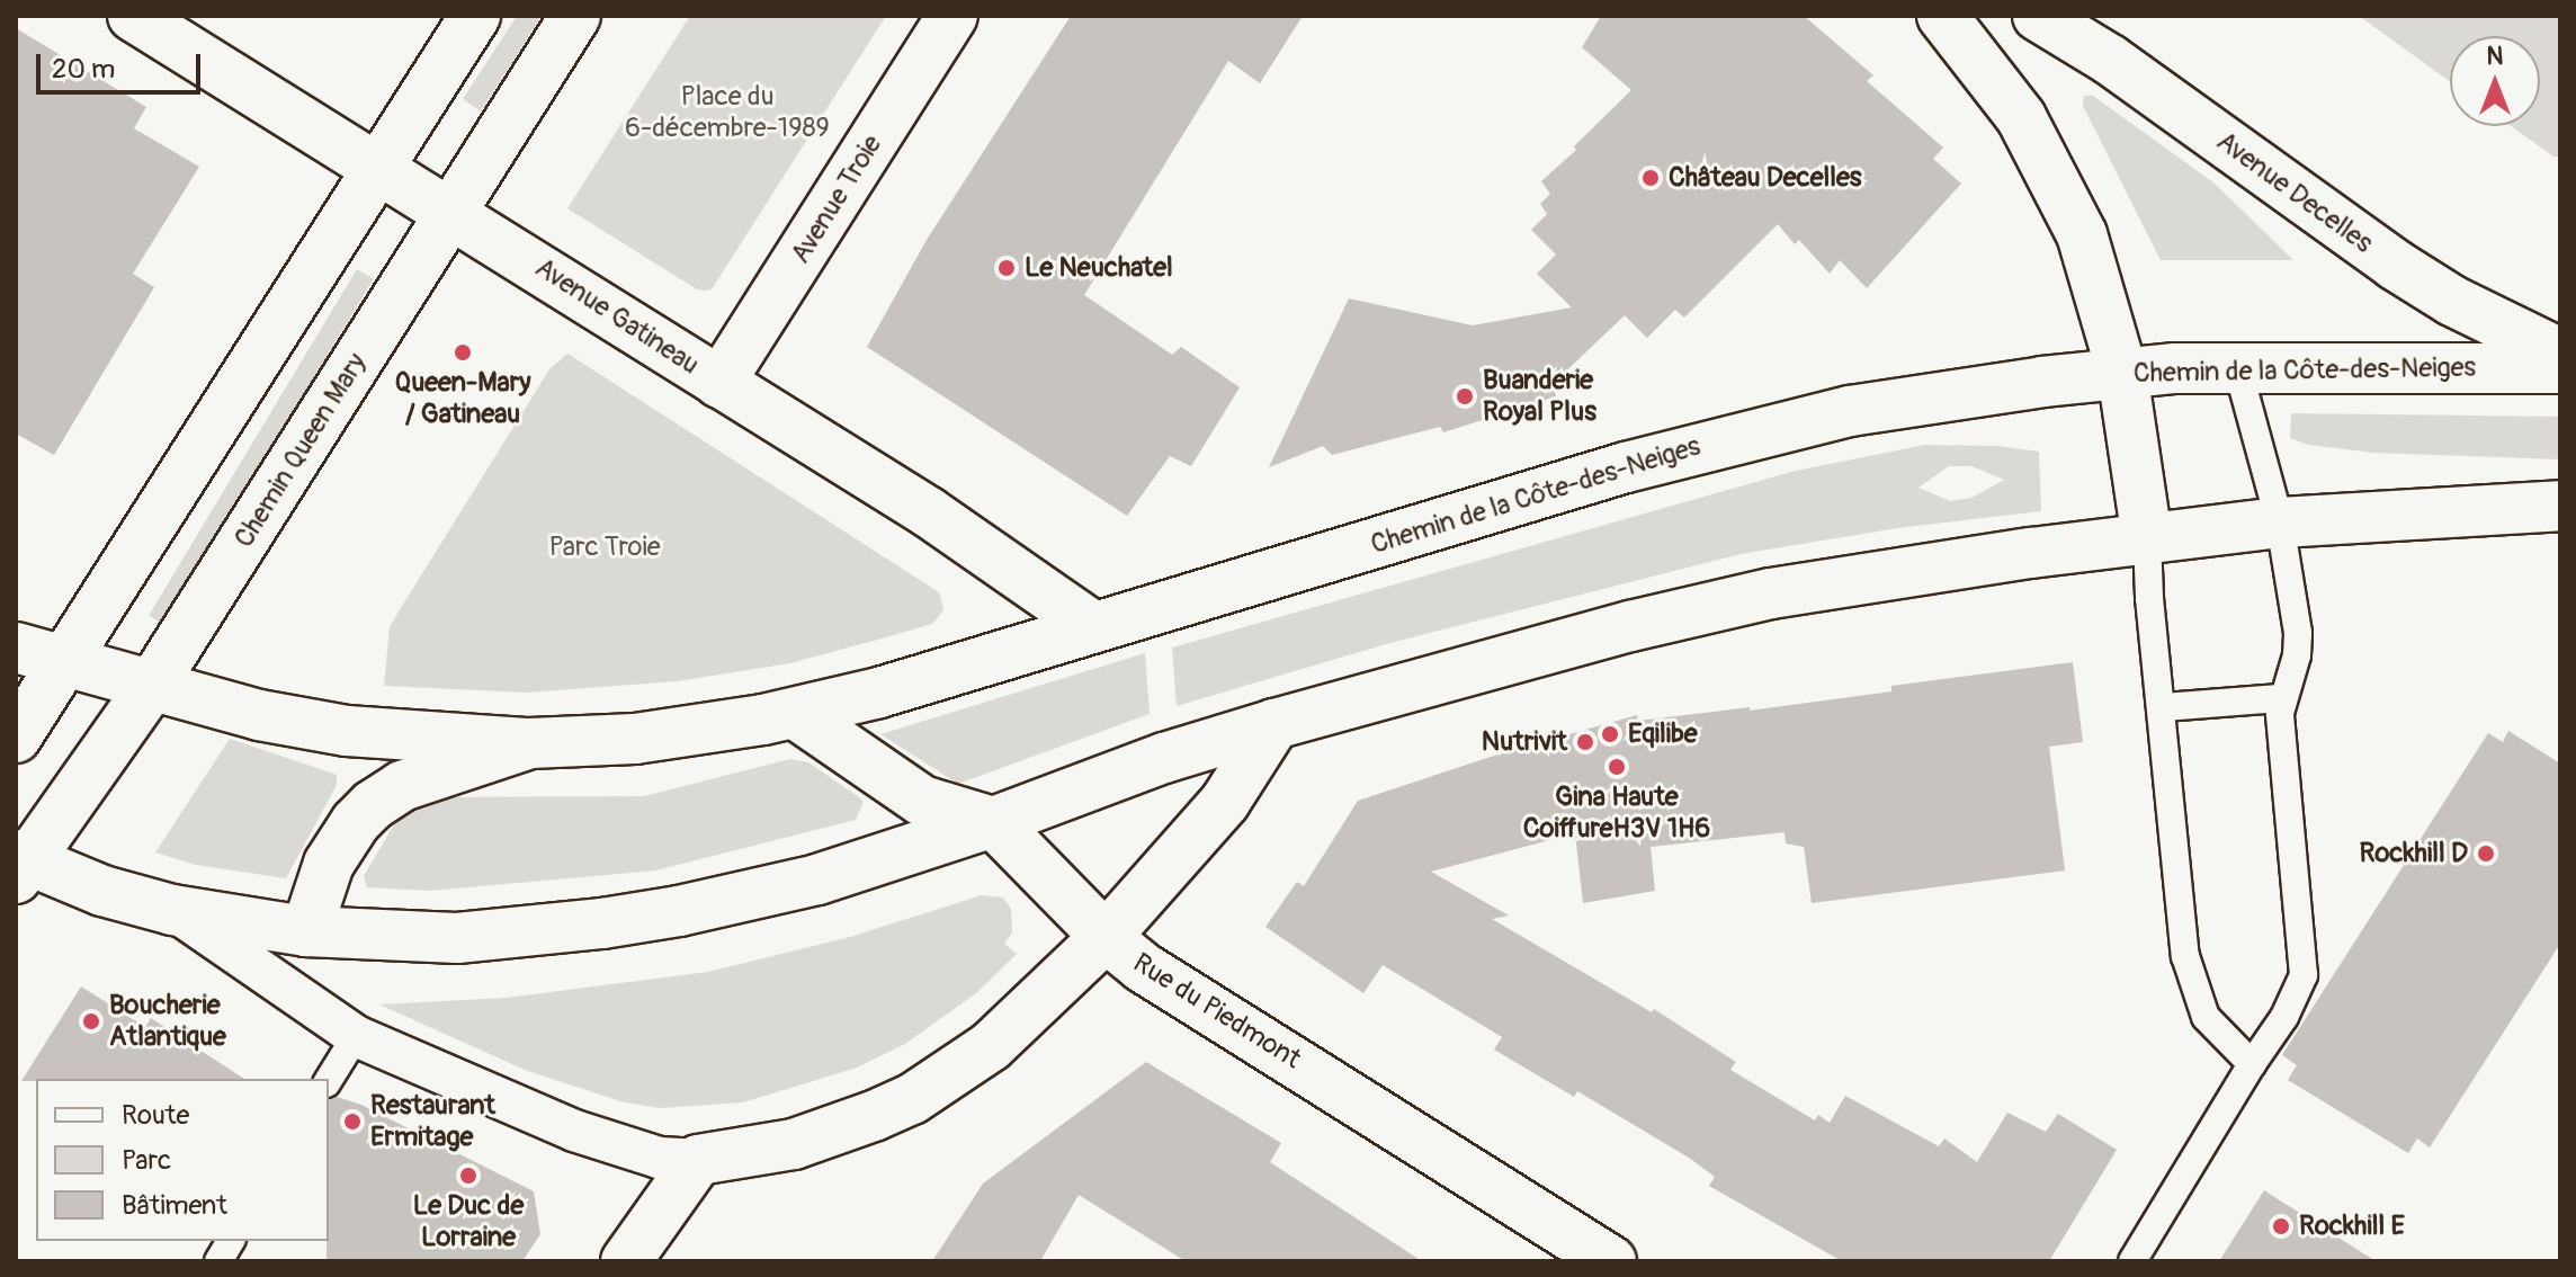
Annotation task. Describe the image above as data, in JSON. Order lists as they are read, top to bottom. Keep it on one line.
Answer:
{"streets":{"street":["Avenue Decelles","Avenue Troie","Avenue Gatineau","Chemin de la Côte-des-Neiges","Chemin Queen Mary","Rue du Piedmont"]},"crossings":[["Avenue Troie","Avenue Gatineau"],["Avenue Gatineau","Chemin de la Côte-des-Neiges"],["Avenue Gatineau","Chemin Queen Mary"],["Chemin de la Côte-des-Neiges","Chemin Queen Mary"],["Chemin de la Côte-des-Neiges","Rue du Piedmont"]],"parks":["Place du 6-décembre-1989","Parc Troie"],"places":["Château Decelles","Le Neuchatel","Queen-Mary / Gatineau","Buanderie Royal Plus","Eqilibe","Nutrivit","Gina Haute CoiffureH3V 1H6","Rockhill D","Boucherie Atlantique","Restaurant Ermitage","Le Duc de Lorraine","Rockhill E"],"legend":["Route","Parc","Bâtiment"],"scale_bar":"20 m","north":"top"}
